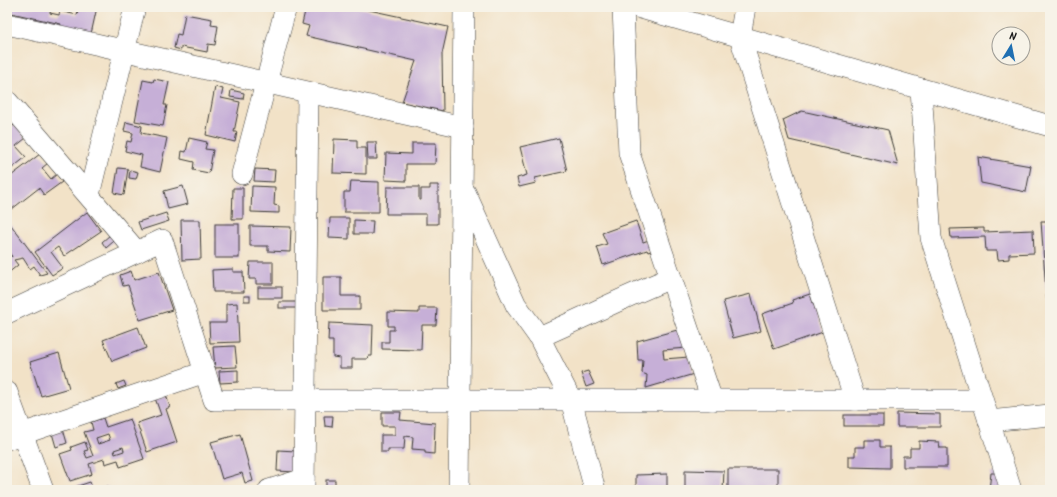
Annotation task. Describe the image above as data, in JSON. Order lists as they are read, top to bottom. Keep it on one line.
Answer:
{"north":"top"}
